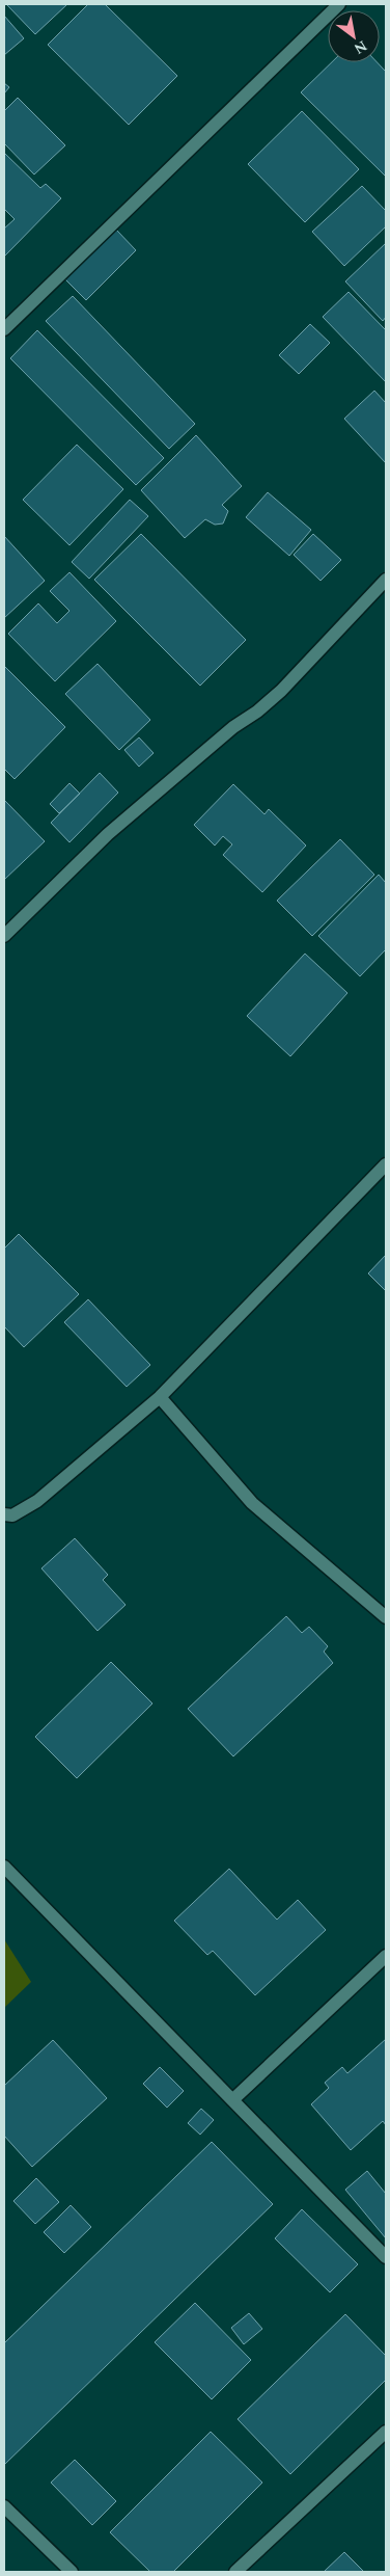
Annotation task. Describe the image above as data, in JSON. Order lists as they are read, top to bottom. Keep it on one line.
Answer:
{"north":"bottom right"}
